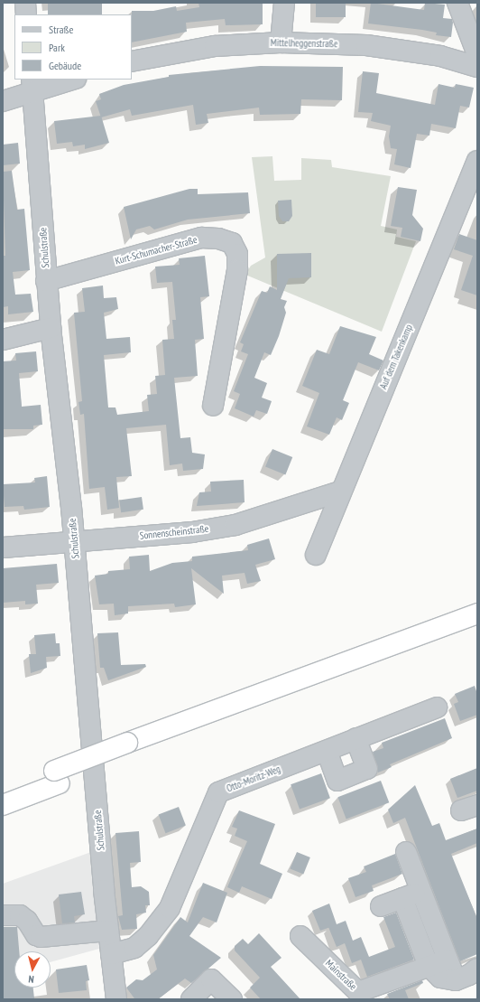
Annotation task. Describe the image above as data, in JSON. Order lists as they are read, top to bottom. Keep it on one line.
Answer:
{"streets":{"street":["Mittelheggenstraße","Schulstraße","Kurt-Schumacher-Straße","Auf dem Takenkamp","Sonnenscheinstraße","Otto-Moritz-Weg","Mainstraße"]},"crossings":[["Schulstraße","Kurt-Schumacher-Straße"],["Schulstraße","Sonnenscheinstraße"],["Schulstraße","Otto-Moritz-Weg"],["Auf dem Takenkamp","Sonnenscheinstraße"]],"legend":["Straße","Park","Gebäude"],"north":"bottom"}
